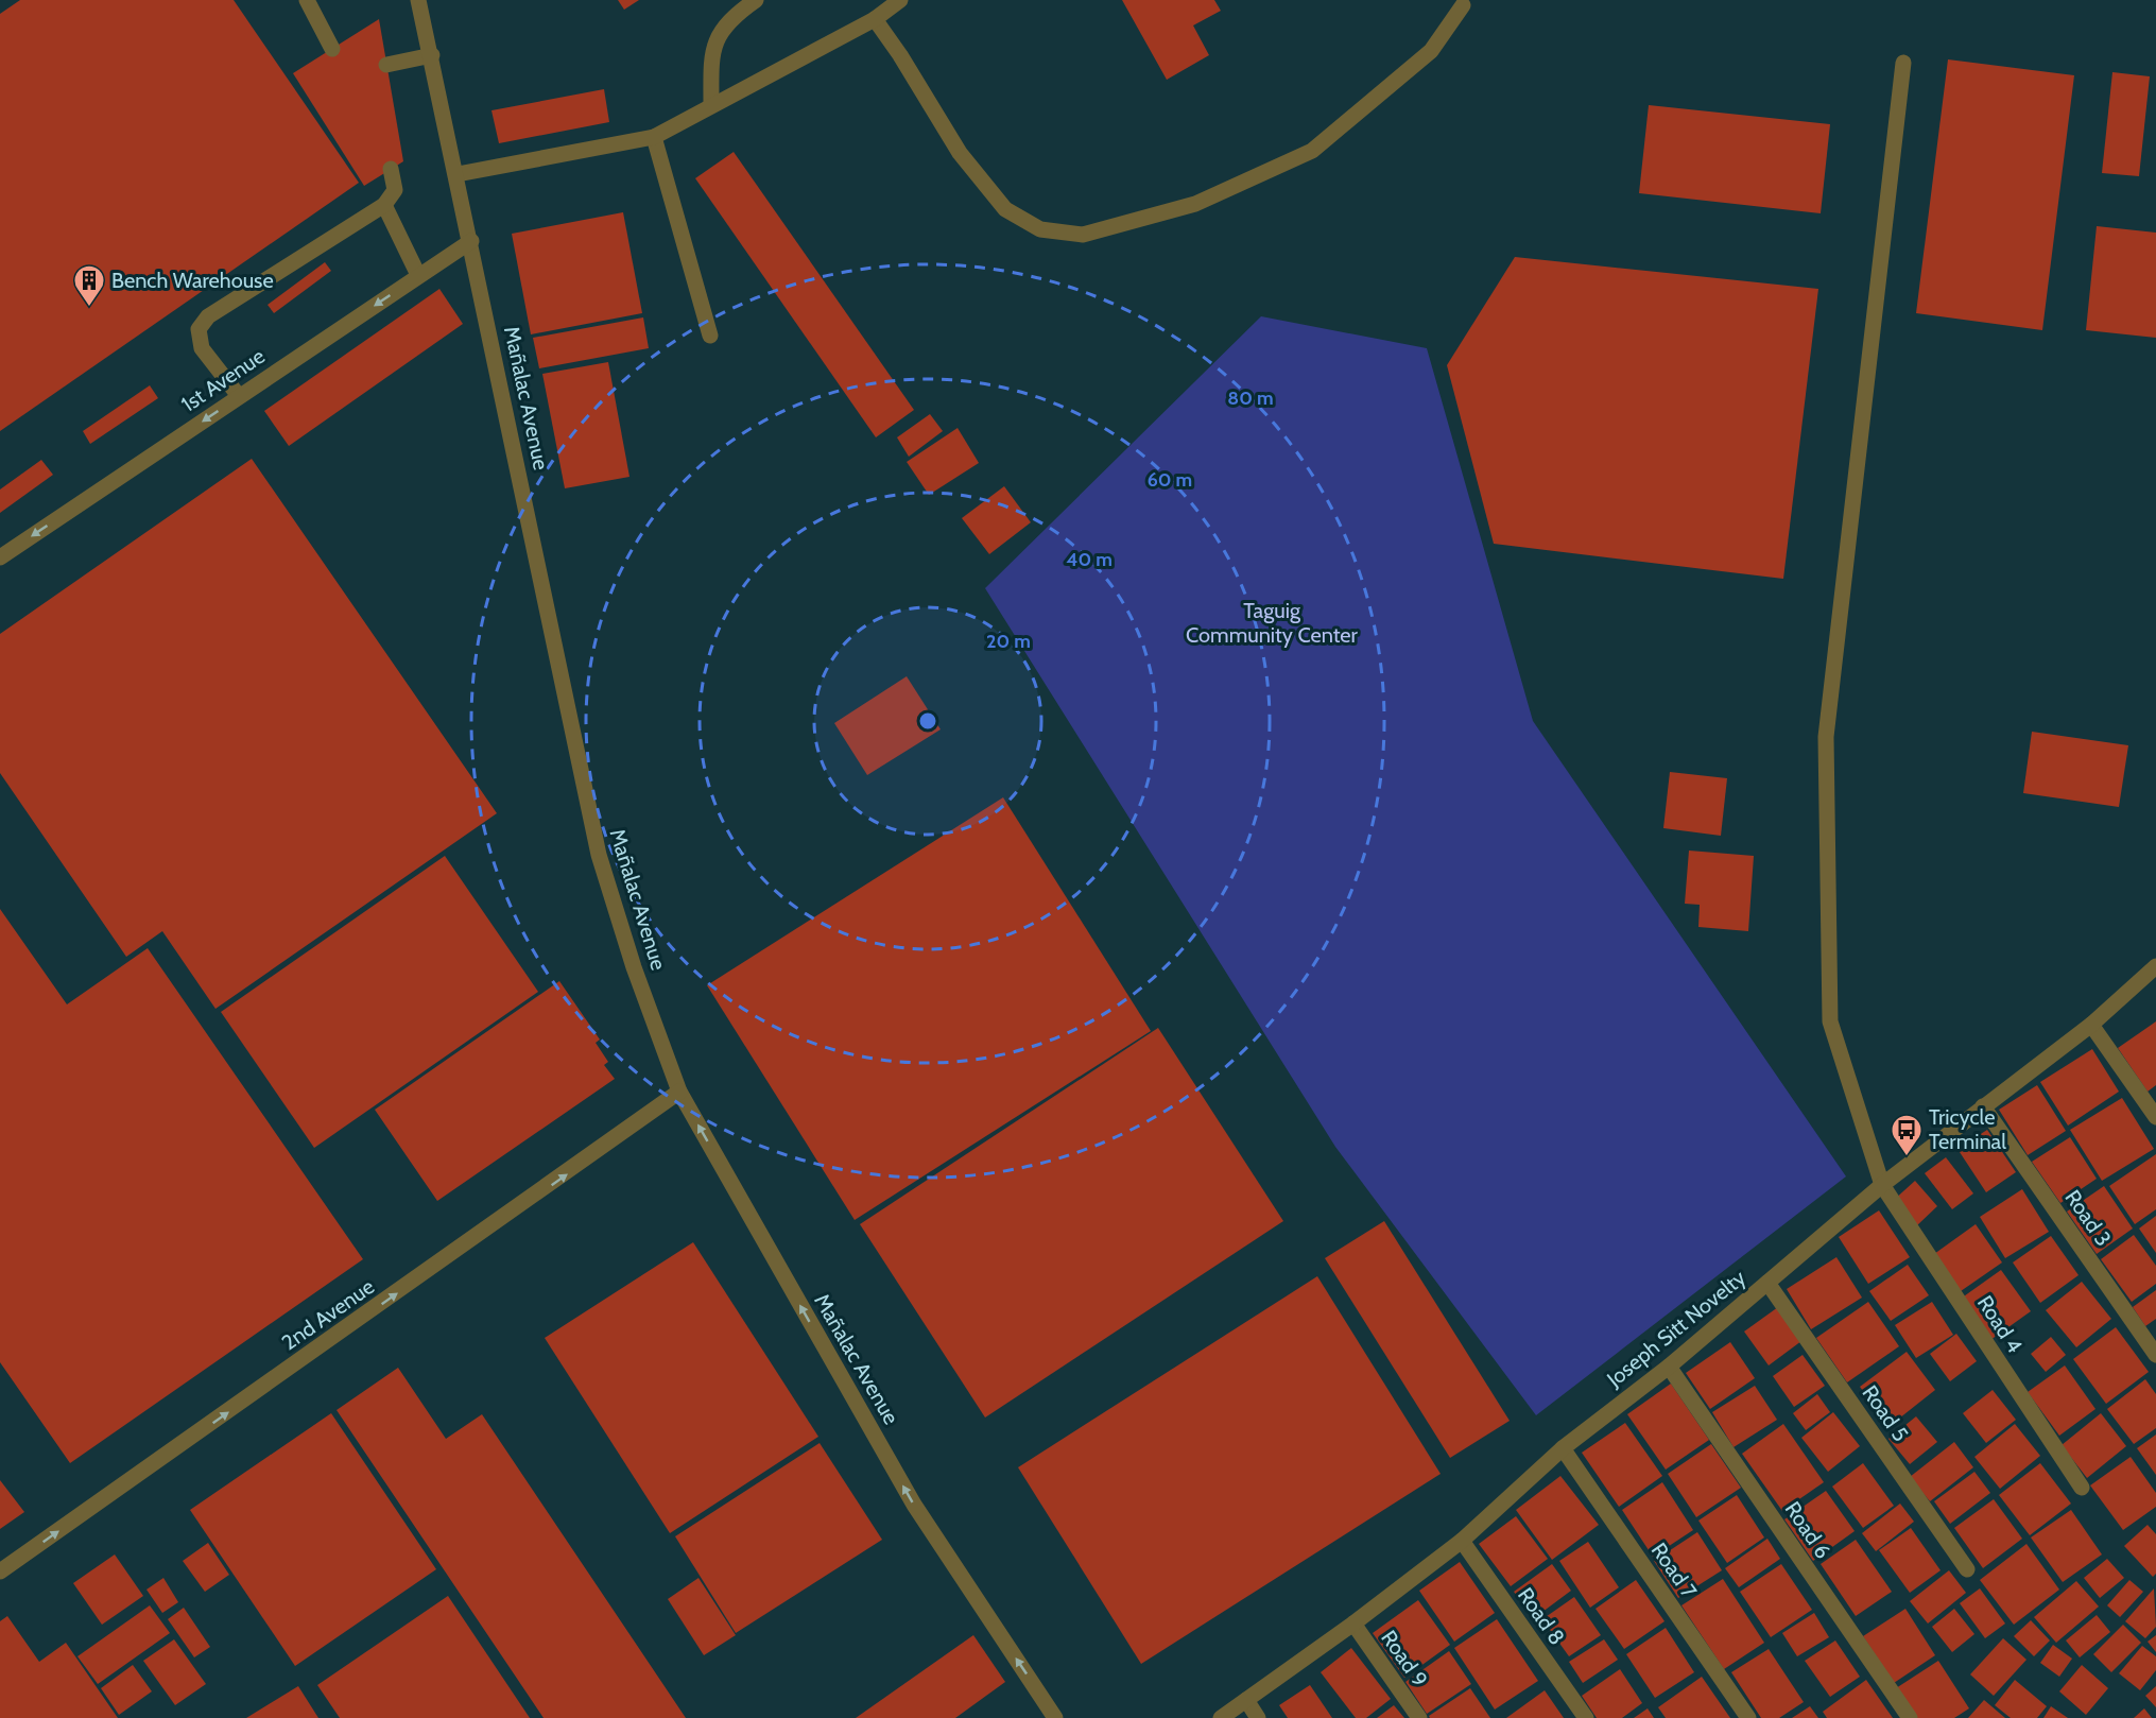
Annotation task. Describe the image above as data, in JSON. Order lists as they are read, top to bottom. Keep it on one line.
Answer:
{"streets":{"street":["1st Avenue","Mañalac Avenue","Road 3","2nd Avenue","Road 4","Joseph Sitt Novelty","Road 5","Road 6","Road 7","Road 8","Road 9"]},"crossings":[["1st Avenue","Mañalac Avenue"],["Mañalac Avenue","2nd Avenue"],["Road 3","Joseph Sitt Novelty"],["Road 4","Joseph Sitt Novelty"],["Joseph Sitt Novelty","Road 5"],["Joseph Sitt Novelty","Road 6"],["Joseph Sitt Novelty","Road 7"],["Joseph Sitt Novelty","Road 8"],["Joseph Sitt Novelty","Road 9"]],"one_way":["1st Avenue","Mañalac Avenue","2nd Avenue"],"parks":["Taguig Community Center"],"places":{"building":["Bench Warehouse"],"bus stop":["Tricycle Terminal"]},"rings":["80 m","60 m","40 m","20 m"]}
